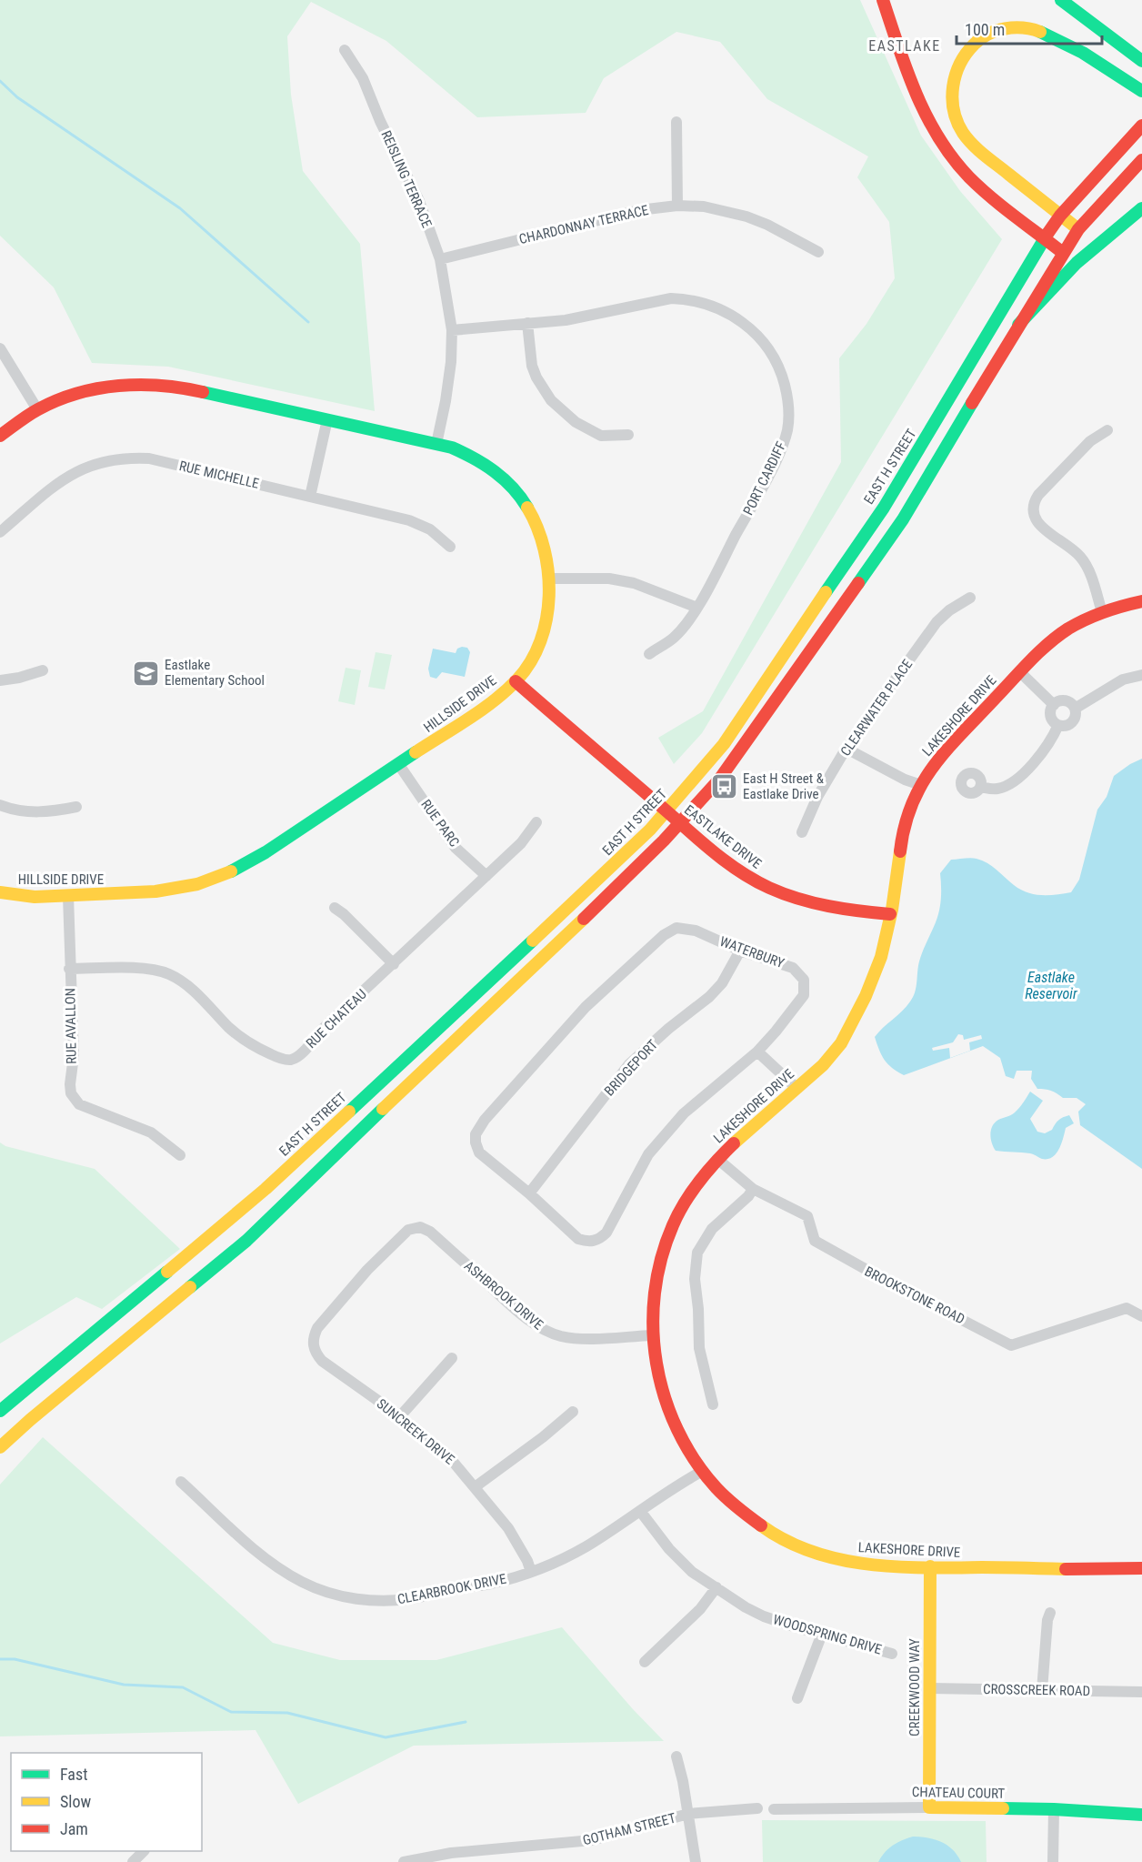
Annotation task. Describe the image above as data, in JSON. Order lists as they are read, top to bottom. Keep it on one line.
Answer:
{"streets":{"main road":["EAST H STREET","HILLSIDE DRIVE","LAKESHORE DRIVE","EASTLAKE DRIVE","CREEKWOOD WAY","CHATEAU COURT"],"street":["REISLING TERRACE","CHARDONNAY TERRACE","RUE MICHELLE","PORT CARDIFF","CLEARWATER PLACE","RUE PARC","WATERBURY","RUE CHATEAU","RUE AVALLON","BRIDGEPORT","ASHBROOK DRIVE","BROOKSTONE ROAD","SUNCREEK DRIVE","CLEARBROOK DRIVE","WOODSPRING DRIVE","CROSSCREEK ROAD","GOTHAM STREET"]},"crossings":[["REISLING TERRACE","CHARDONNAY TERRACE"],["REISLING TERRACE","PORT CARDIFF"],["REISLING TERRACE","HILLSIDE DRIVE"],["EAST H STREET","EASTLAKE DRIVE"],["HILLSIDE DRIVE","RUE PARC"],["HILLSIDE DRIVE","EASTLAKE DRIVE"],["HILLSIDE DRIVE","RUE AVALLON"],["LAKESHORE DRIVE","EASTLAKE DRIVE"],["LAKESHORE DRIVE","ASHBROOK DRIVE"],["LAKESHORE DRIVE","BROOKSTONE ROAD"],["LAKESHORE DRIVE","CLEARBROOK DRIVE"],["LAKESHORE DRIVE","CREEKWOOD WAY"],["RUE PARC","RUE CHATEAU"],["WATERBURY","BRIDGEPORT"],["RUE CHATEAU","RUE AVALLON"],["ASHBROOK DRIVE","SUNCREEK DRIVE"],["SUNCREEK DRIVE","CLEARBROOK DRIVE"],["CLEARBROOK DRIVE","WOODSPRING DRIVE"],["CREEKWOOD WAY","CROSSCREEK ROAD"],["CREEKWOOD WAY","CHATEAU COURT"]],"districts":["EASTLAKE"],"water":["Eastlake Reservoir"],"places":{"school or university":["Eastlake Elementary School"],"bus stop":["East H Street & Eastlake Drive"]},"legend":["Fast","Slow","Jam"],"scale_bar":"100 m"}
